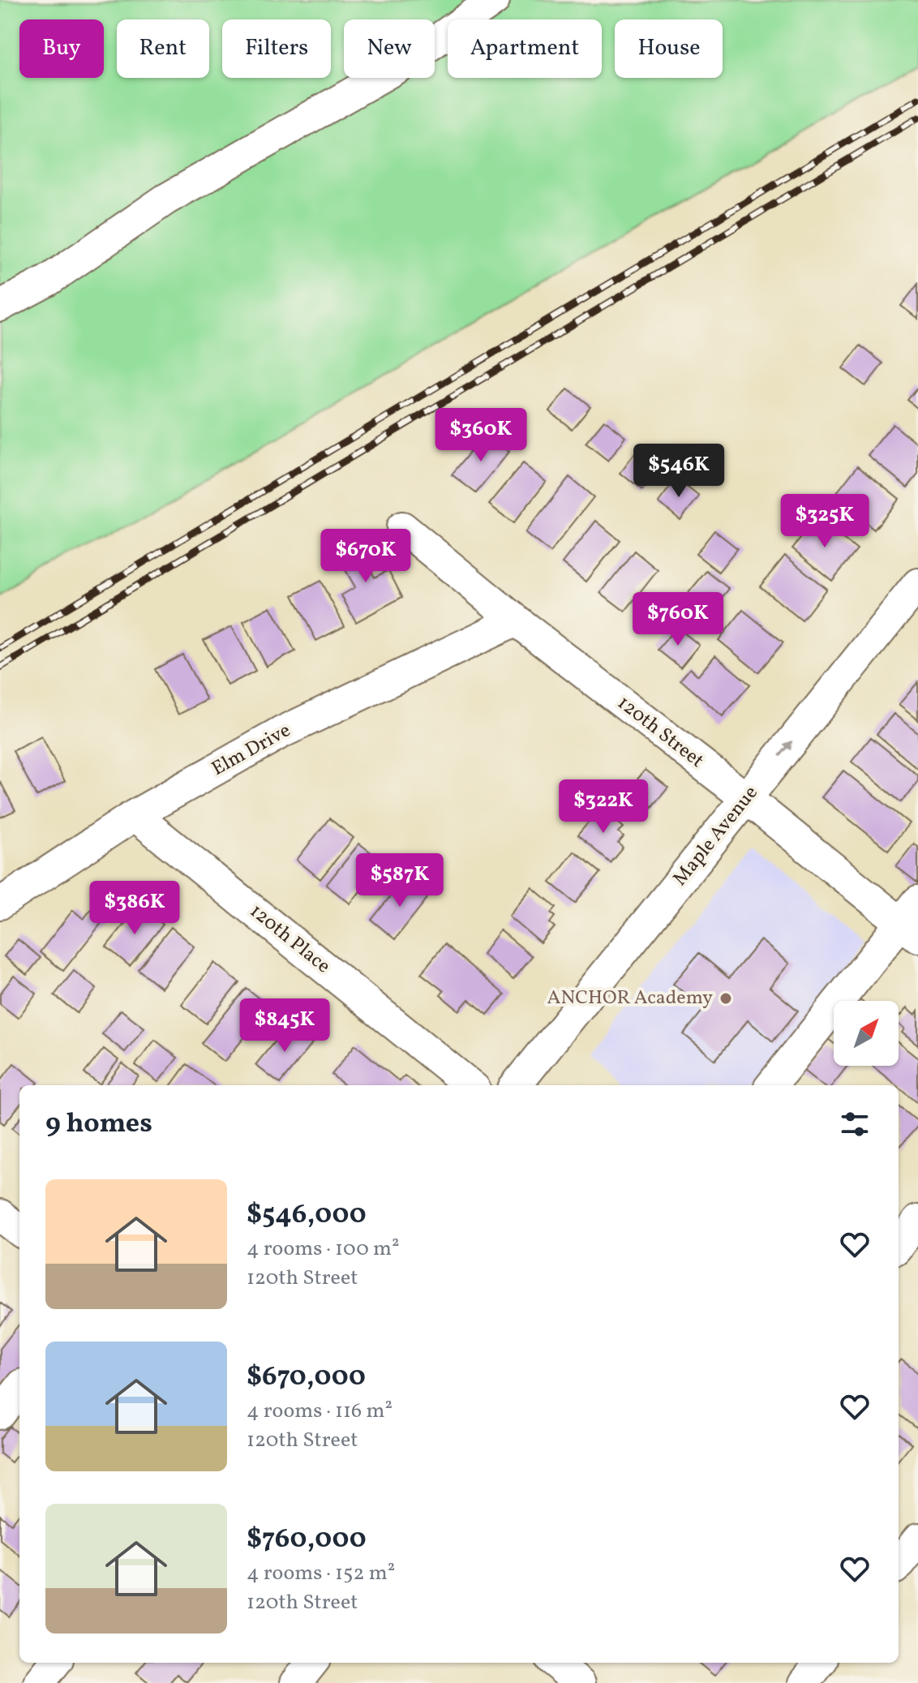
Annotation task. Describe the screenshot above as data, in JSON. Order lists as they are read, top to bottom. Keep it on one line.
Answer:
{"streets":{"street":["120th Street","Elm Drive","Maple Avenue","120th Place"]},"crossings":[["120th Street","Elm Drive"],["120th Street","Maple Avenue"],["Elm Drive","120th Place"]],"one_way":["Maple Avenue"],"places":["ANCHOR Academy"],"north":"top right","page":{"chip":["Buy","Rent","Filters","New","Apartment","House"],"price":["$360K","$546K","$325K","$670K","$760K","$322K","$587K","$386K","$845K"],"heading":"9 homes","list":[{"name":"$546,000","note":"4 rooms · 100 m² · 120th Street"},{"name":"$670,000","note":"4 rooms · 116 m² · 120th Street"},{"name":"$760,000","note":"4 rooms · 152 m² · 120th Street"}]}}
